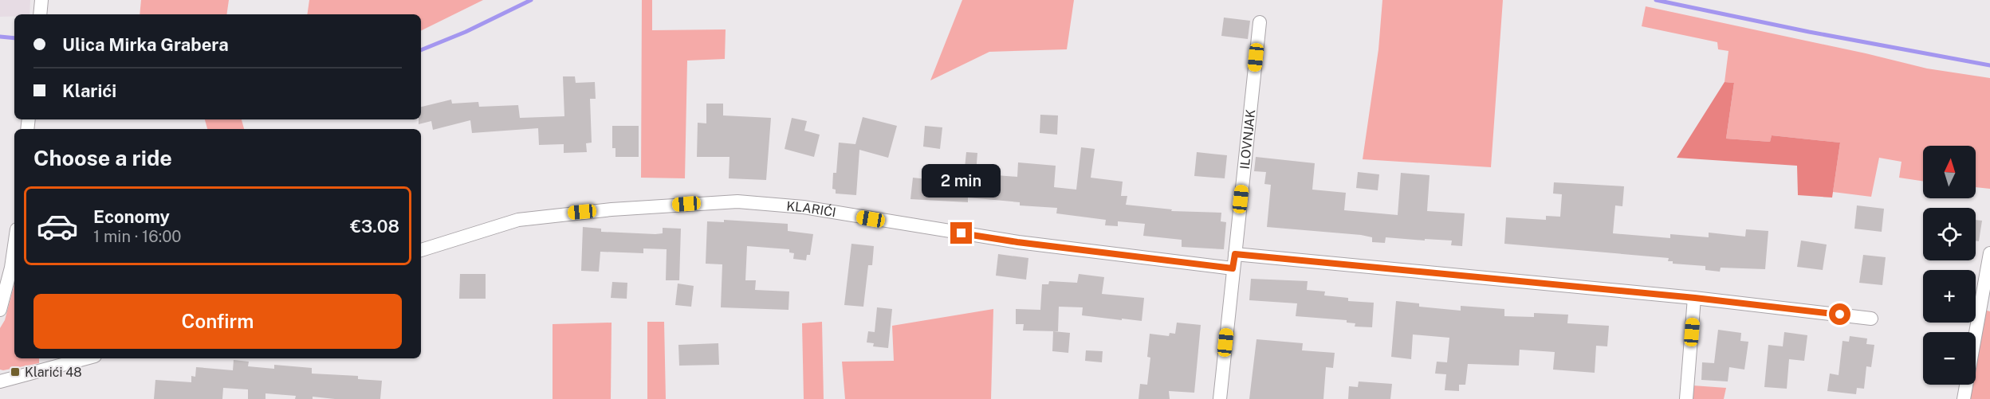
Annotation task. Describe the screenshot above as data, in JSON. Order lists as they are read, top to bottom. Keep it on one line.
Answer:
{"streets":{"street":["ILOVNJAK","KLARIĆI"]},"crossings":[["ILOVNJAK","KLARIĆI"]],"places":{"transit":["Klarići 48"]},"north":"top","page":{"banner":["Ulica Mirka Grabera","Klarići"],"heading":"Choose a ride","map_buttons":["+","−"],"bubble":"2 min","list":[{"name":"Economy","note":"1 min · 16:00","value":"€3.08"}],"buttons":"Confirm"}}
